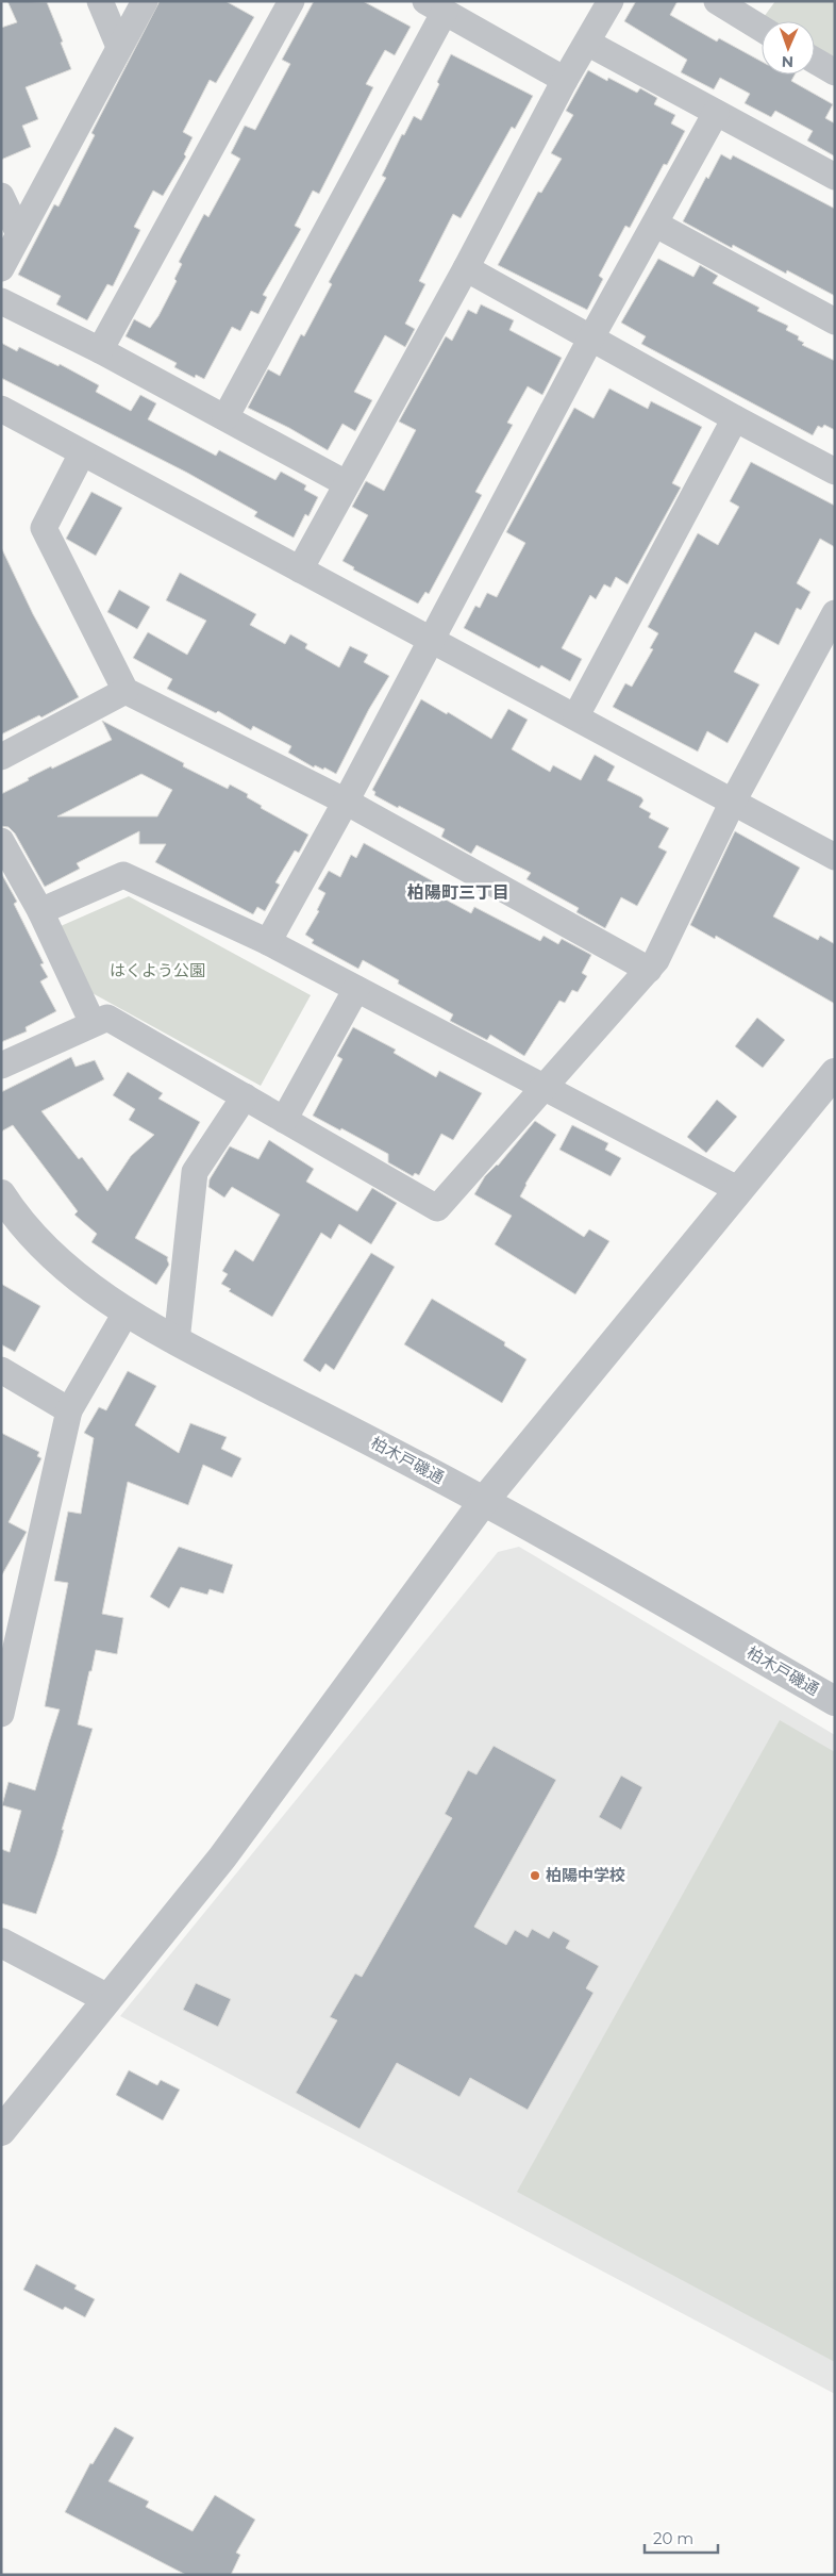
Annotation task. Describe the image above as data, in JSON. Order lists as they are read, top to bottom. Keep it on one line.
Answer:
{"streets":{"street":["柏木戸磯通"]},"districts":["柏陽町三丁目"],"parks":["はくよう公園"],"places":["柏陽中学校"],"scale_bar":"20 m","north":"bottom"}
